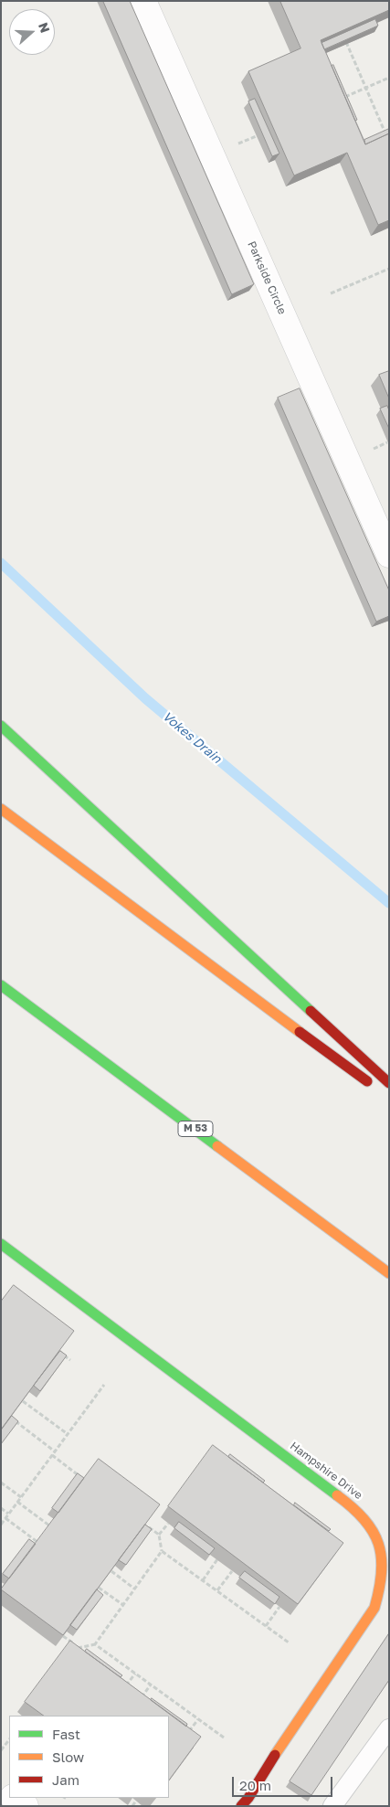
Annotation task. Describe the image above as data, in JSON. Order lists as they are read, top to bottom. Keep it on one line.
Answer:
{"streets":{"main road":["M 53","Hampshire Drive"],"street":["Parkside Circle"]},"water":["Vokes Drain"],"legend":["Fast","Slow","Jam"],"scale_bar":"20 m","north":"right"}
